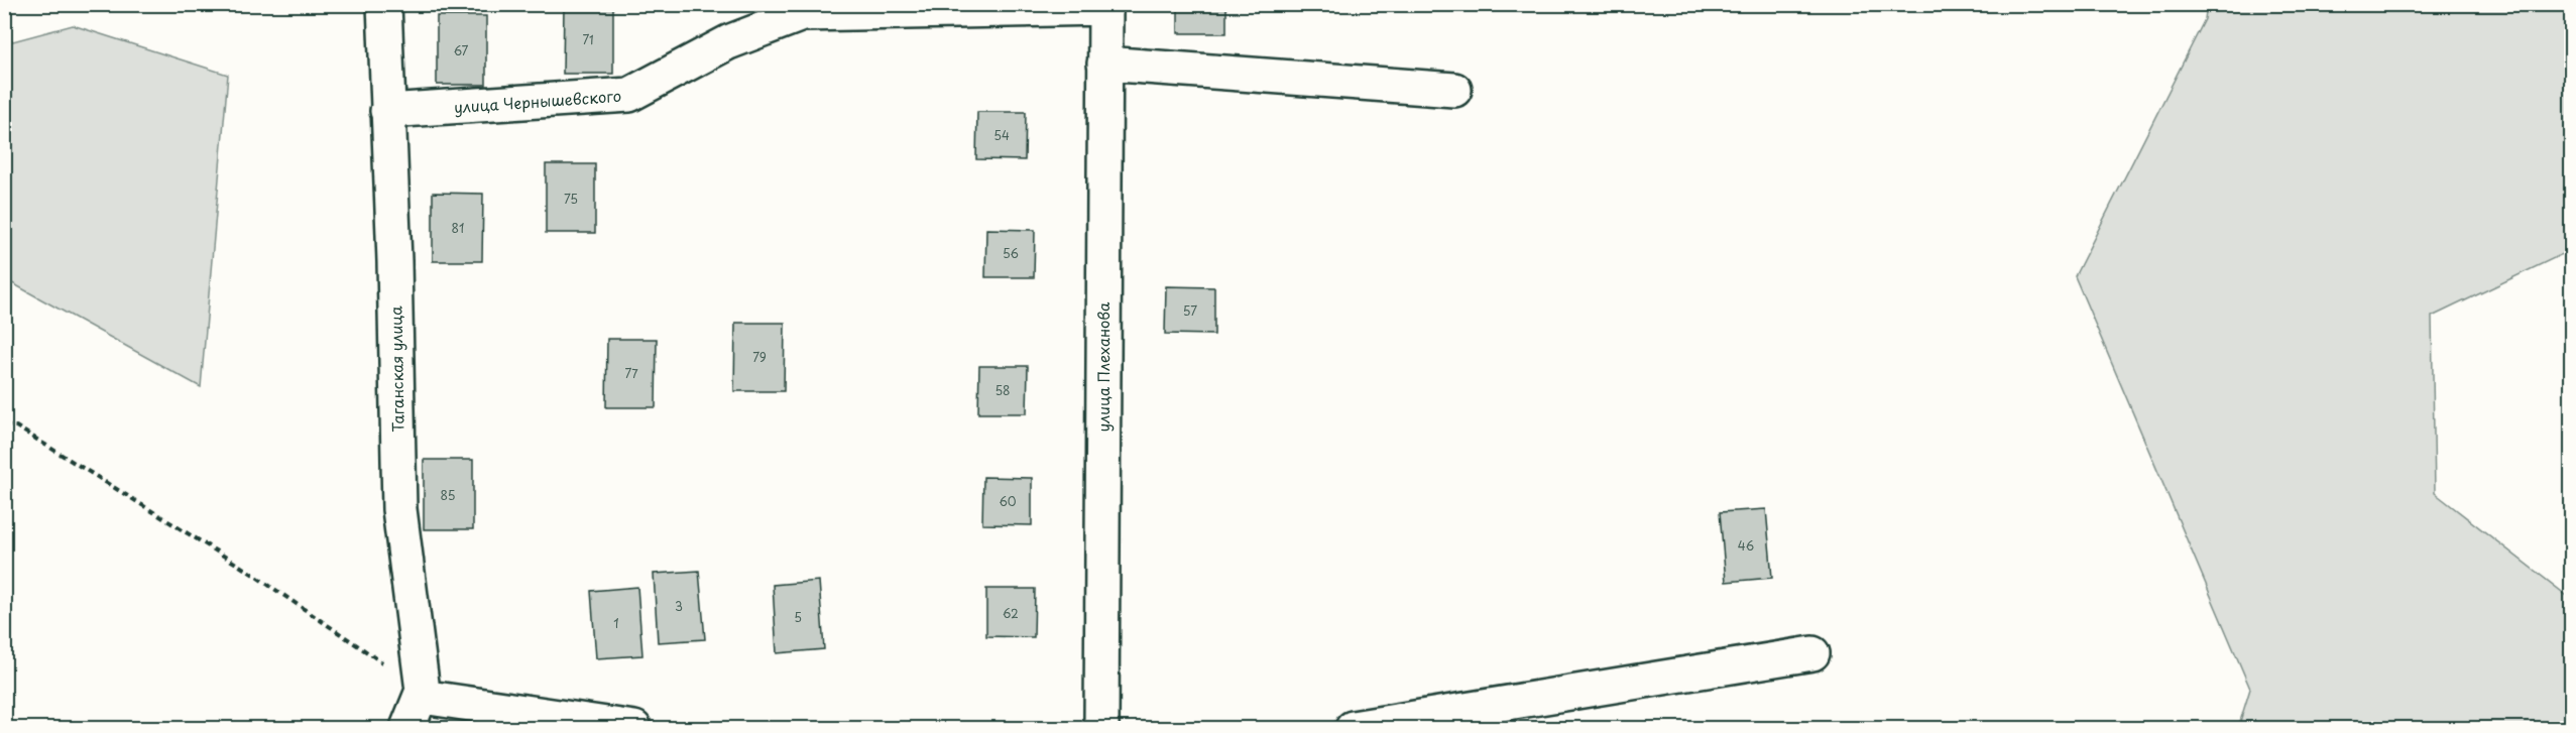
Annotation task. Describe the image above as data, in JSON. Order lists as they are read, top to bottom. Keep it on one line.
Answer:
{"streets":{"street":["улица Чернышевского","улица Плеханова","Таганская улица"]},"crossings":[["улица Чернышевского","улица Плеханова"],["улица Чернышевского","Таганская улица"]],"house_numbers":["71","67","54","75","81","56","57","79","77","58","85","60","46","3","62","5","1"]}
